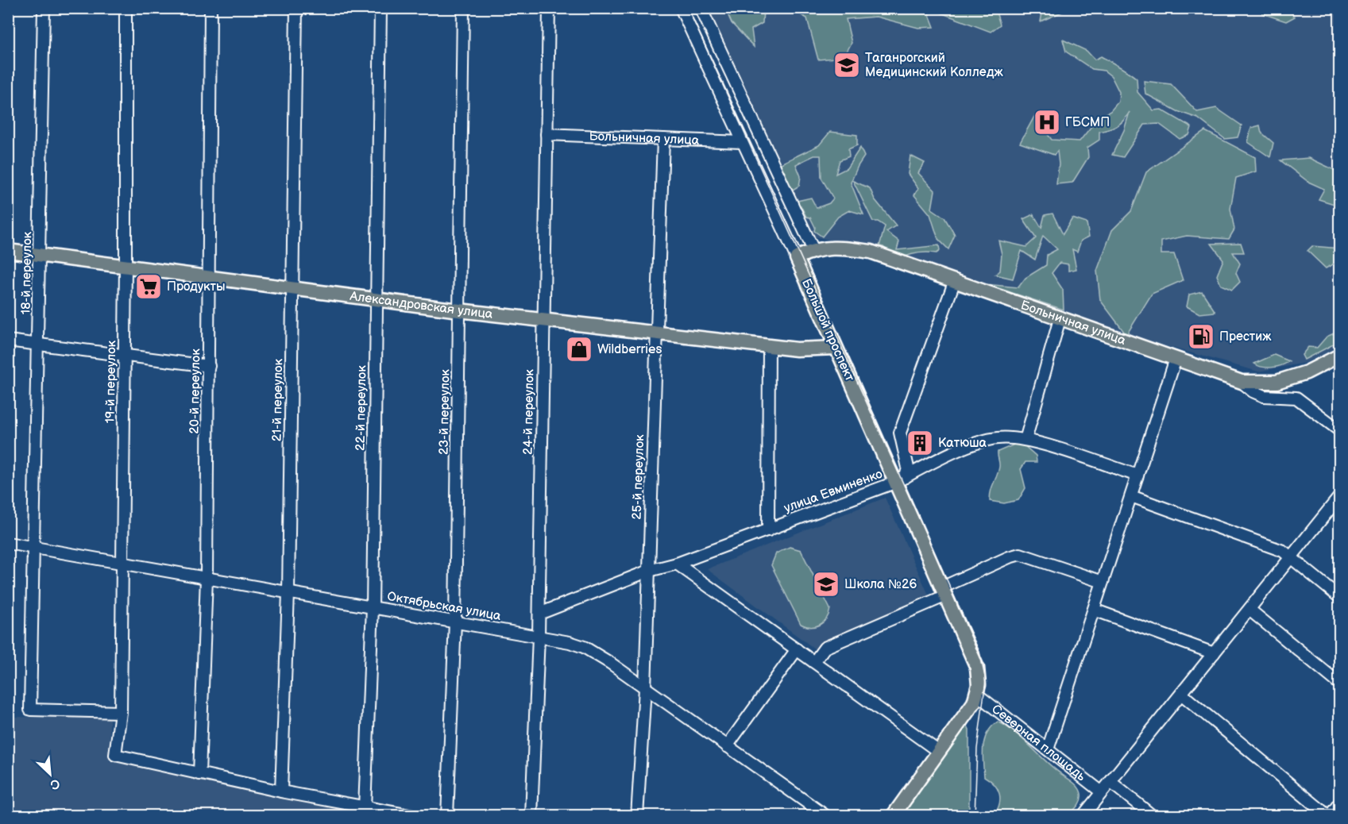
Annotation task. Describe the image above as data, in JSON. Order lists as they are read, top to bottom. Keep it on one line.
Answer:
{"streets":{"main road":["Больничная улица","Александровская улица","Большой проспект","Северная площадь"],"street":["18-й переулок","19-й переулок","20-й переулок","21-й переулок","22-й переулок","23-й переулок","24-й переулок","25-й переулок","улица Евминенко","Октябрьская улица"]},"crossings":[["Больничная улица","Большой проспект"],["Больничная улица","24-й переулок"],["Больничная улица","25-й переулок"],["18-й переулок","Александровская улица"],["18-й переулок","19-й переулок"],["18-й переулок","Октябрьская улица"],["Александровская улица","Большой проспект"],["Александровская улица","19-й переулок"],["Александровская улица","20-й переулок"],["Александровская улица","21-й переулок"],["Александровская улица","22-й переулок"],["Александровская улица","23-й переулок"],["Александровская улица","24-й переулок"],["Александровская улица","25-й переулок"],["Большой проспект","улица Евминенко"],["Большой проспект","Северная площадь"],["19-й переулок","20-й переулок"],["19-й переулок","Октябрьская улица"],["20-й переулок","Октябрьская улица"],["21-й переулок","Октябрьская улица"],["22-й переулок","Октябрьская улица"],["23-й переулок","Октябрьская улица"],["24-й переулок","улица Евминенко"],["24-й переулок","Октябрьская улица"],["25-й переулок","улица Евминенко"],["25-й переулок","Октябрьская улица"]],"places":{"school or university":["Таганрогский Медицинский Колледж","Школа №26"],"hospital":["ГБСМП"],"supermarket":["Продукты"],"fuel station":["Престиж"],"shop":["Wildberries"],"building":["Катюша"]},"north":"bottom right"}
